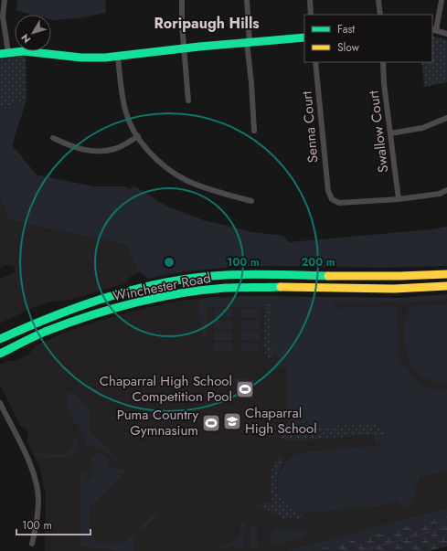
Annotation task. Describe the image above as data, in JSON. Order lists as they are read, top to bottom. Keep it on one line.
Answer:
{"streets":{"main road":["Winchester Road"],"street":["Senna Court","Swallow Court"]},"crossings":[["Senna Court","Swallow Court"]],"districts":["Roripaugh Hills"],"places":{"sports":["Chaparral High School Competition Pool","Puma Country Gymnasium"],"school or university":["Chaparral High School"]},"legend":["Fast","Slow"],"scale_bar":"100 m","north":"bottom left","rings":["100 m","200 m"]}
